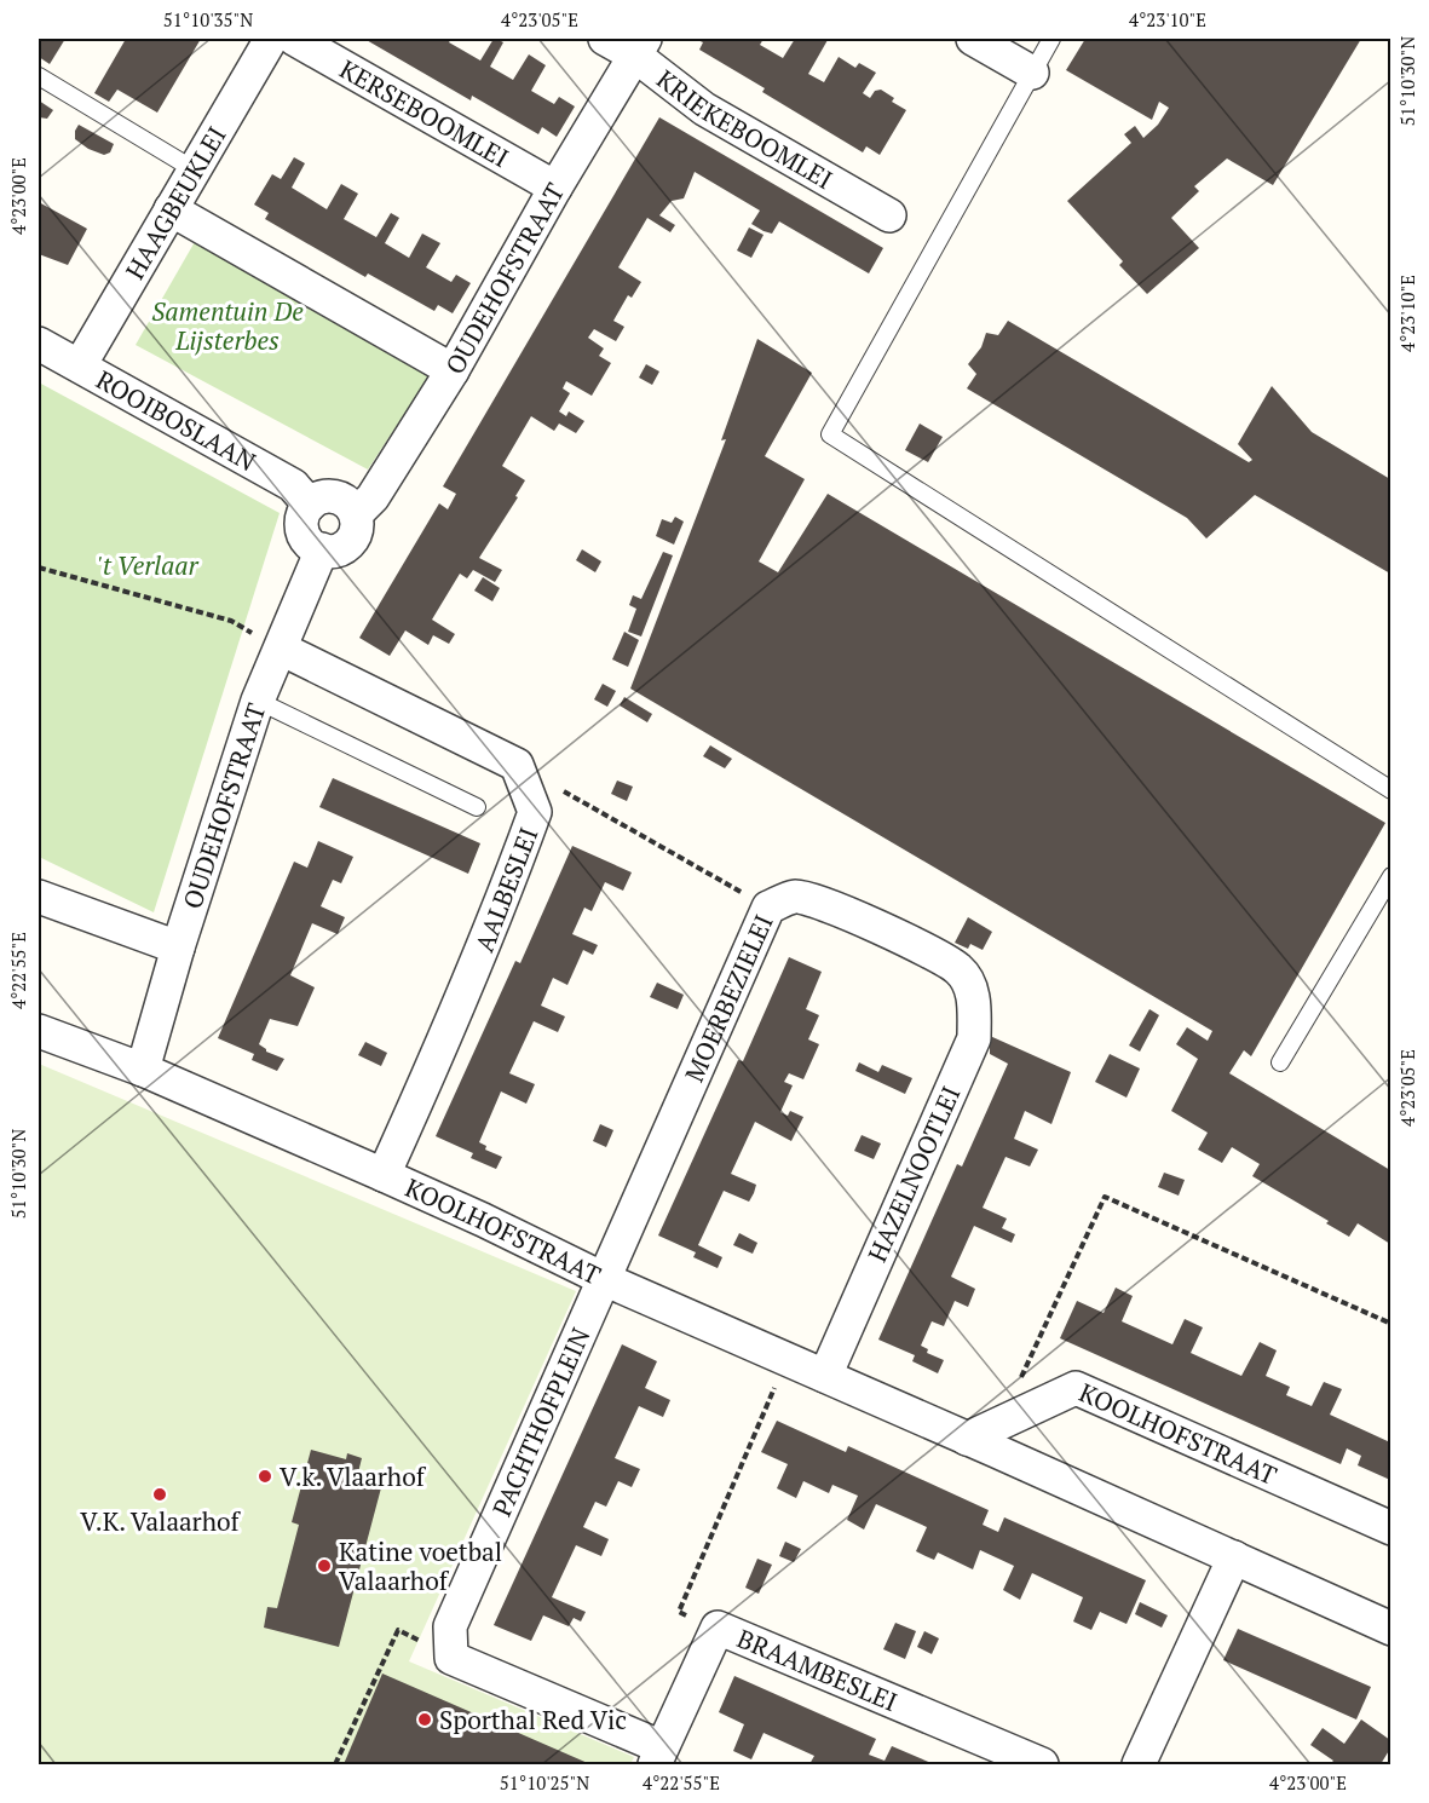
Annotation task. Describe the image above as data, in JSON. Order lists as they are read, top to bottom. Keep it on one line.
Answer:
{"streets":{"street":["KERSEBOOMLEI","KRIEKEBOOMLEI","HAAGBEUKLEI","OUDEHOFSTRAAT","ROOIBOSLAAN","AALBESLEI","MOERBEZIELEI","HAZELNOOTLEI","KOOLHOFSTRAAT","PACHTHOFPLEIN","BRAAMBESLEI"]},"crossings":[["KERSEBOOMLEI","OUDEHOFSTRAAT"],["KRIEKEBOOMLEI","OUDEHOFSTRAAT"],["HAAGBEUKLEI","ROOIBOSLAAN"],["OUDEHOFSTRAAT","ROOIBOSLAAN"],["OUDEHOFSTRAAT","KOOLHOFSTRAAT"],["AALBESLEI","KOOLHOFSTRAAT"],["MOERBEZIELEI","HAZELNOOTLEI"],["MOERBEZIELEI","KOOLHOFSTRAAT"],["MOERBEZIELEI","PACHTHOFPLEIN"],["HAZELNOOTLEI","KOOLHOFSTRAAT"],["KOOLHOFSTRAAT","PACHTHOFPLEIN"]],"parks":["Samentuin De Lijsterbes","'t Verlaar"],"places":["V.k. Vlaarhof","V.K. Valaarhof","Katine voetbal Valaarhof","Sporthal Red Vic"],"coordinates":["51°10'35\"N","4°23'05\"E","4°23'10\"E","51°10'30\"N","4°23'00\"E","4°22'55\"E","51°10'25\"N"]}
